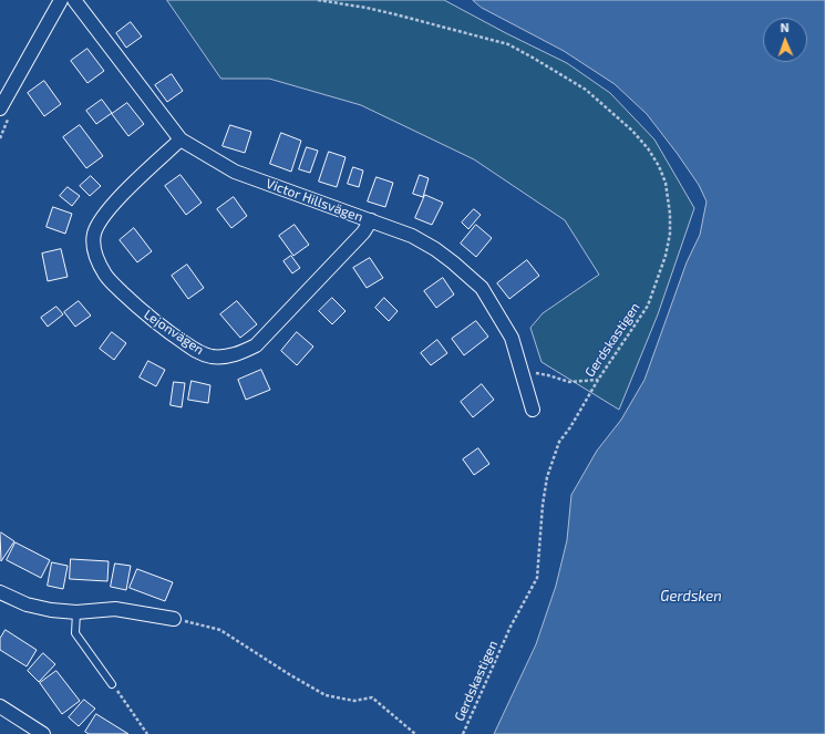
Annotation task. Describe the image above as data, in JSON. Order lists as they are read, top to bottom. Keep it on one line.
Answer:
{"streets":{"street":["Victor Hillsvägen","Lejonvägen"],"path":["Gerdskastigen"]},"crossings":[["Victor Hillsvägen","Lejonvägen"]],"water":["Gerdsken"],"north":"top"}
